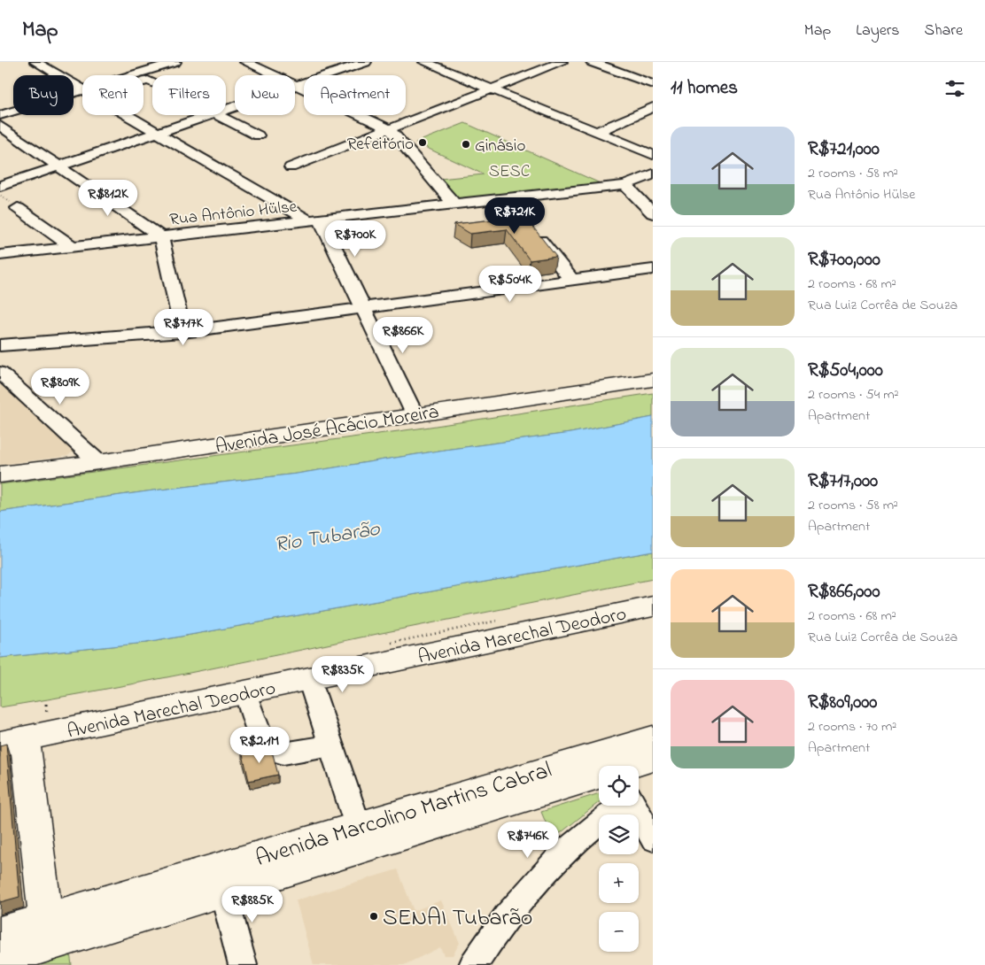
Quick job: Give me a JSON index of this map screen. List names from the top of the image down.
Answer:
{
  "streets": {
    "main road": ["Avenida José Acácio Moreira", "Avenida Marechal Deodoro", "Avenida Marcolino Martins Cabral"],
    "street": ["Rua Antônio Hülse"]
  },
  "water": ["Rio Tubarão"],
  "parks": ["SESC"],
  "places": ["Refeitório", "Ginásio", "SENAI Tubarão"],
  "page": {
    "header": "Map",
    "nav": ["Map", "Layers", "Share"],
    "heading": "11 homes",
    "chip": [
      "Buy",
      "Rent",
      "Filters",
      "New",
      "Apartment"
    ],
    "list": [
      {
        "name": "R$721,000",
        "note": "2 rooms · 58 m² · Rua Antônio Hülse"
      },
      {
        "name": "R$700,000",
        "note": "2 rooms · 68 m² · Rua Luiz Corrêa de Souza"
      },
      {
        "name": "R$504,000",
        "note": "2 rooms · 54 m² · Apartment"
      },
      {
        "name": "R$717,000",
        "note": "2 rooms · 58 m² · Apartment"
      },
      {
        "name": "R$866,000",
        "note": "2 rooms · 68 m² · Rua Luiz Corrêa de Souza"
      },
      {
        "name": "R$809,000",
        "note": "2 rooms · 70 m² · Apartment"
      }
    ],
    "price": [
      "R$812K",
      "R$721K",
      "R$700K",
      "R$504K",
      "R$717K",
      "R$866K",
      "R$809K",
      "R$835K",
      "R$2.1M",
      "R$746K",
      "R$885K"
    ],
    "map_buttons": ["+", "−"]
  }
}
